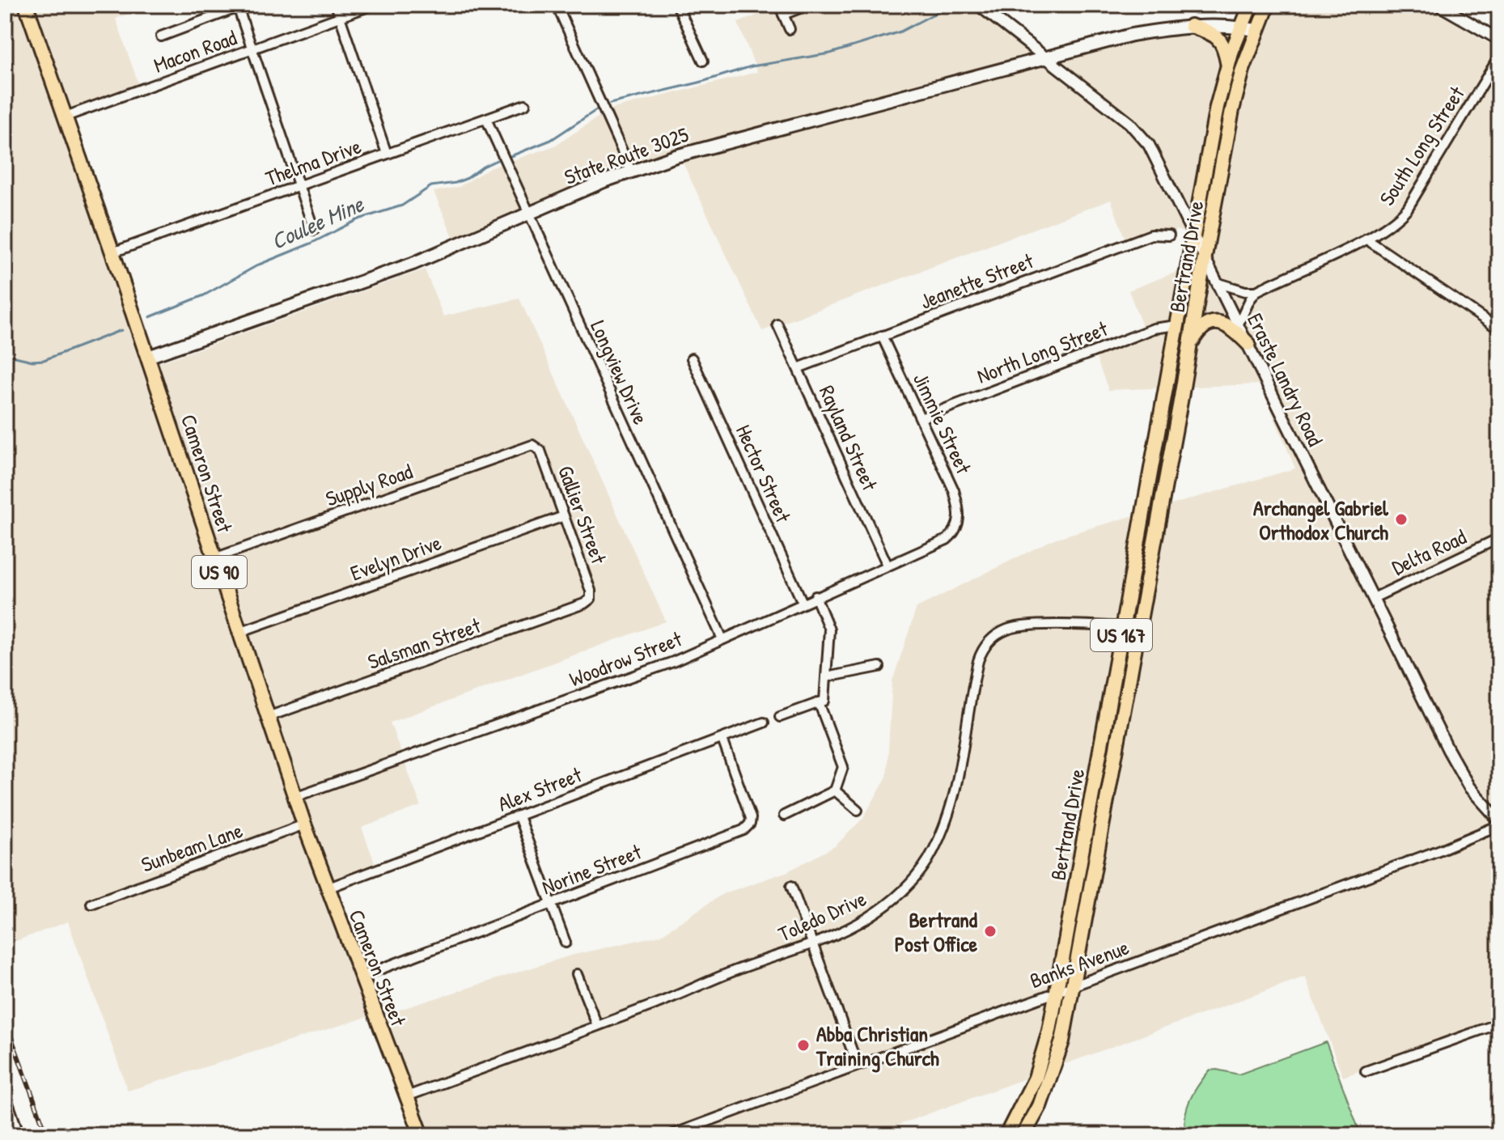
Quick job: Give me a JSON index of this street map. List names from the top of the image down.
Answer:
{
  "streets": {
    "main road": [
      "State Route 3025",
      "Bertrand Drive",
      "Cameron Street",
      "US 90",
      "US 167"
    ],
    "street": [
      "Macon Road",
      "South Long Street",
      "Thelma Drive",
      "Jeanette Street",
      "North Long Street",
      "Longview Drive",
      "Eraste Landry Road",
      "Jimmie Street",
      "Rayland Street",
      "Hector Street",
      "Supply Road",
      "Gallier Street",
      "Delta Road",
      "Evelyn Drive",
      "Salsman Street",
      "Woodrow Street",
      "Alex Street",
      "Sunbeam Lane",
      "Norine Street",
      "Toledo Drive",
      "Banks Avenue"
    ]
  },
  "crossings": [
    ["Macon Road", "Cameron Street"],
    ["State Route 3025", "Bertrand Drive"],
    ["State Route 3025", "Longview Drive"],
    ["State Route 3025", "Eraste Landry Road"],
    ["State Route 3025", "Cameron Street"],
    ["Thelma Drive", "Longview Drive"],
    ["Thelma Drive", "Cameron Street"],
    ["Bertrand Drive", "North Long Street"],
    ["Bertrand Drive", "Eraste Landry Road"],
    ["Bertrand Drive", "Toledo Drive"],
    ["Bertrand Drive", "Banks Avenue"],
    ["Jeanette Street", "Jimmie Street"],
    ["Jeanette Street", "Rayland Street"],
    ["North Long Street", "Jimmie Street"],
    ["Longview Drive", "Woodrow Street"],
    ["Eraste Landry Road", "Delta Road"],
    ["Jimmie Street", "Woodrow Street"],
    ["Rayland Street", "Woodrow Street"],
    ["Cameron Street", "Supply Road"],
    ["Cameron Street", "Evelyn Drive"],
    ["Cameron Street", "Salsman Street"],
    ["Cameron Street", "Woodrow Street"],
    ["Cameron Street", "Alex Street"],
    ["Cameron Street", "Sunbeam Lane"],
    ["Cameron Street", "Norine Street"],
    ["Cameron Street", "Toledo Drive"],
    ["Hector Street", "Woodrow Street"],
    ["Supply Road", "Gallier Street"],
    ["Gallier Street", "Evelyn Drive"],
    ["Gallier Street", "Salsman Street"],
    ["Alex Street", "Norine Street"]
  ],
  "water": ["Coulee Mine"],
  "places": ["Archangel Gabriel Orthodox Church", "Bertrand Post Office", "Abba Christian Training Church"]
}
